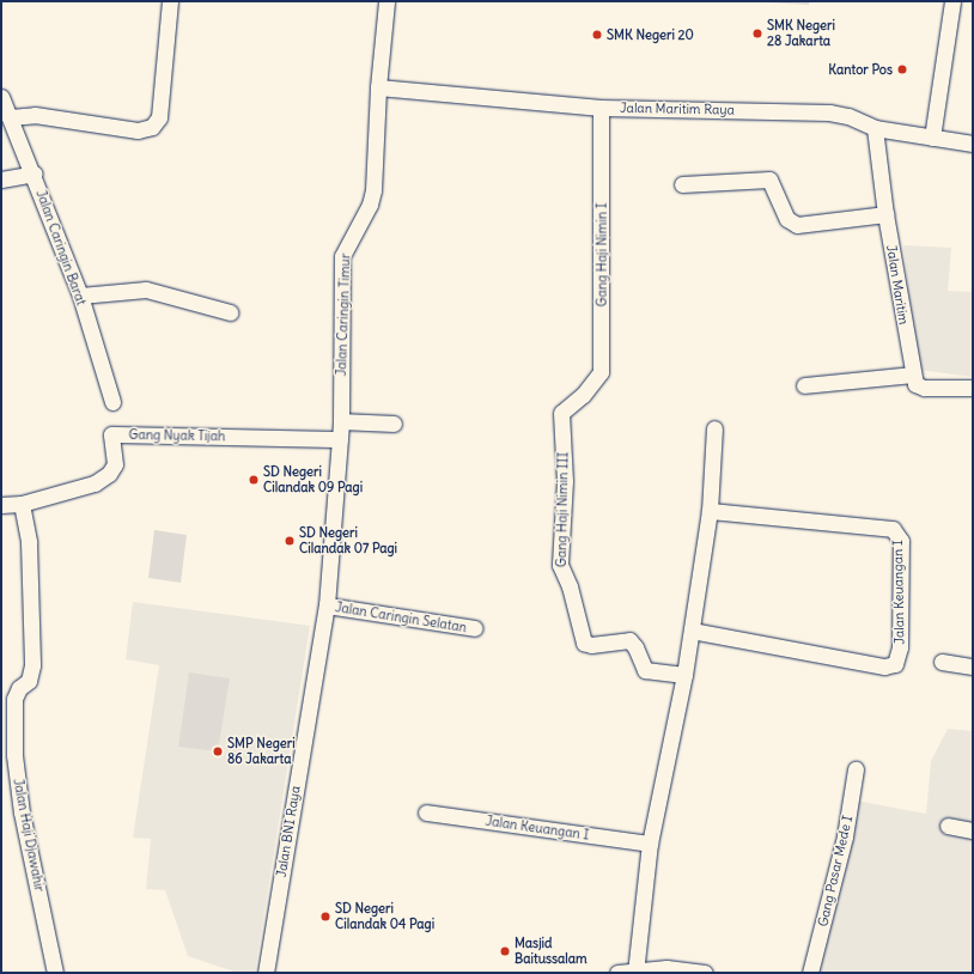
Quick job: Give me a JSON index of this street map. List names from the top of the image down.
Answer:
{
  "streets": {
    "street": [
      "Jalan Maritim Raya",
      "Jalan Caringin Barat",
      "Gang Haji Nimin I",
      "Jalan Maritim",
      "Jalan Caringin Timur",
      "Gang Nyak Tijah",
      "Gang Haji Nimin III",
      "Jalan Keuangan I",
      "Jalan Caringin Selatan",
      "Jalan BNI Raya",
      "Jalan Haji Djawahir",
      "Gang Pasar Mede I"
    ]
  },
  "crossings": [
    ["Jalan Maritim Raya", "Gang Haji Nimin I"],
    ["Jalan Maritim Raya", "Jalan Maritim"],
    ["Jalan Maritim Raya", "Jalan Caringin Timur"],
    ["Gang Haji Nimin I", "Gang Haji Nimin III"],
    ["Jalan Caringin Timur", "Gang Nyak Tijah"],
    ["Jalan Caringin Timur", "Jalan Caringin Selatan"],
    ["Jalan Caringin Timur", "Jalan BNI Raya"],
    ["Gang Nyak Tijah", "Jalan Haji Djawahir"],
    ["Jalan Caringin Selatan", "Jalan BNI Raya"]
  ],
  "places": [
    "SMK Negeri 28 Jakarta",
    "SMK Negeri 20",
    "Kantor Pos",
    "SD Negeri Cilandak 09 Pagi",
    "SD Negeri Cilandak 07 Pagi",
    "SMP Negeri 86 Jakarta",
    "SD Negeri Cilandak 04 Pagi",
    "Masjid Baitussalam"
  ]
}
